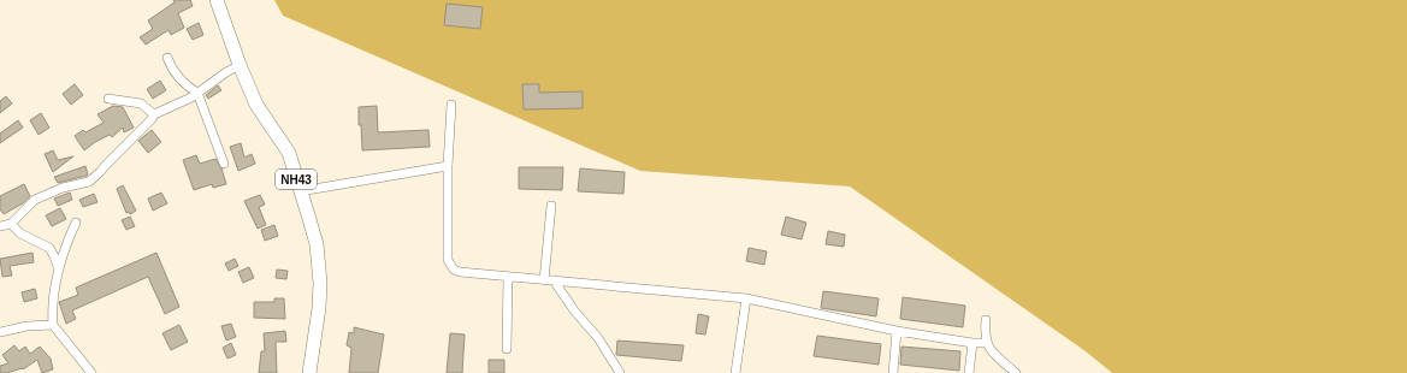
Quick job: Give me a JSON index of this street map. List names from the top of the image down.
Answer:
{
  "streets": {
    "highway": ["NH43"]
  }
}
